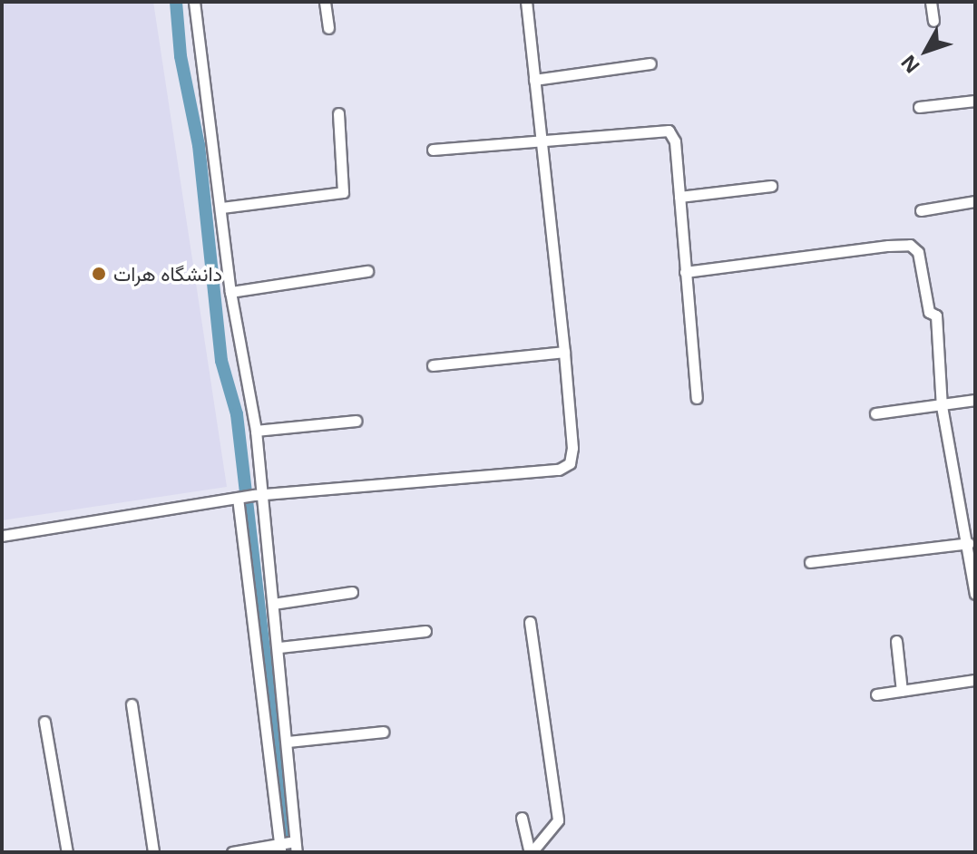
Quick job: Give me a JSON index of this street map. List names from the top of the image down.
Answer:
{
  "places": ["دانشگاه هرات"],
  "north": "bottom left"
}
